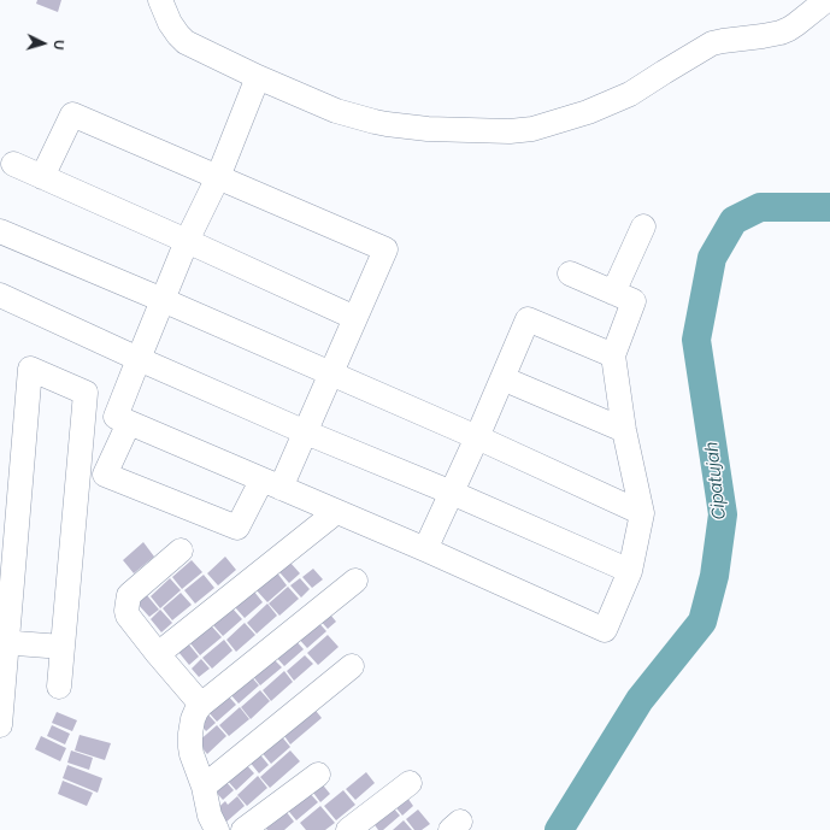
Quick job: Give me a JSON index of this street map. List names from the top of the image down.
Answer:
{
  "water": ["Cipatujah"],
  "north": "right"
}
